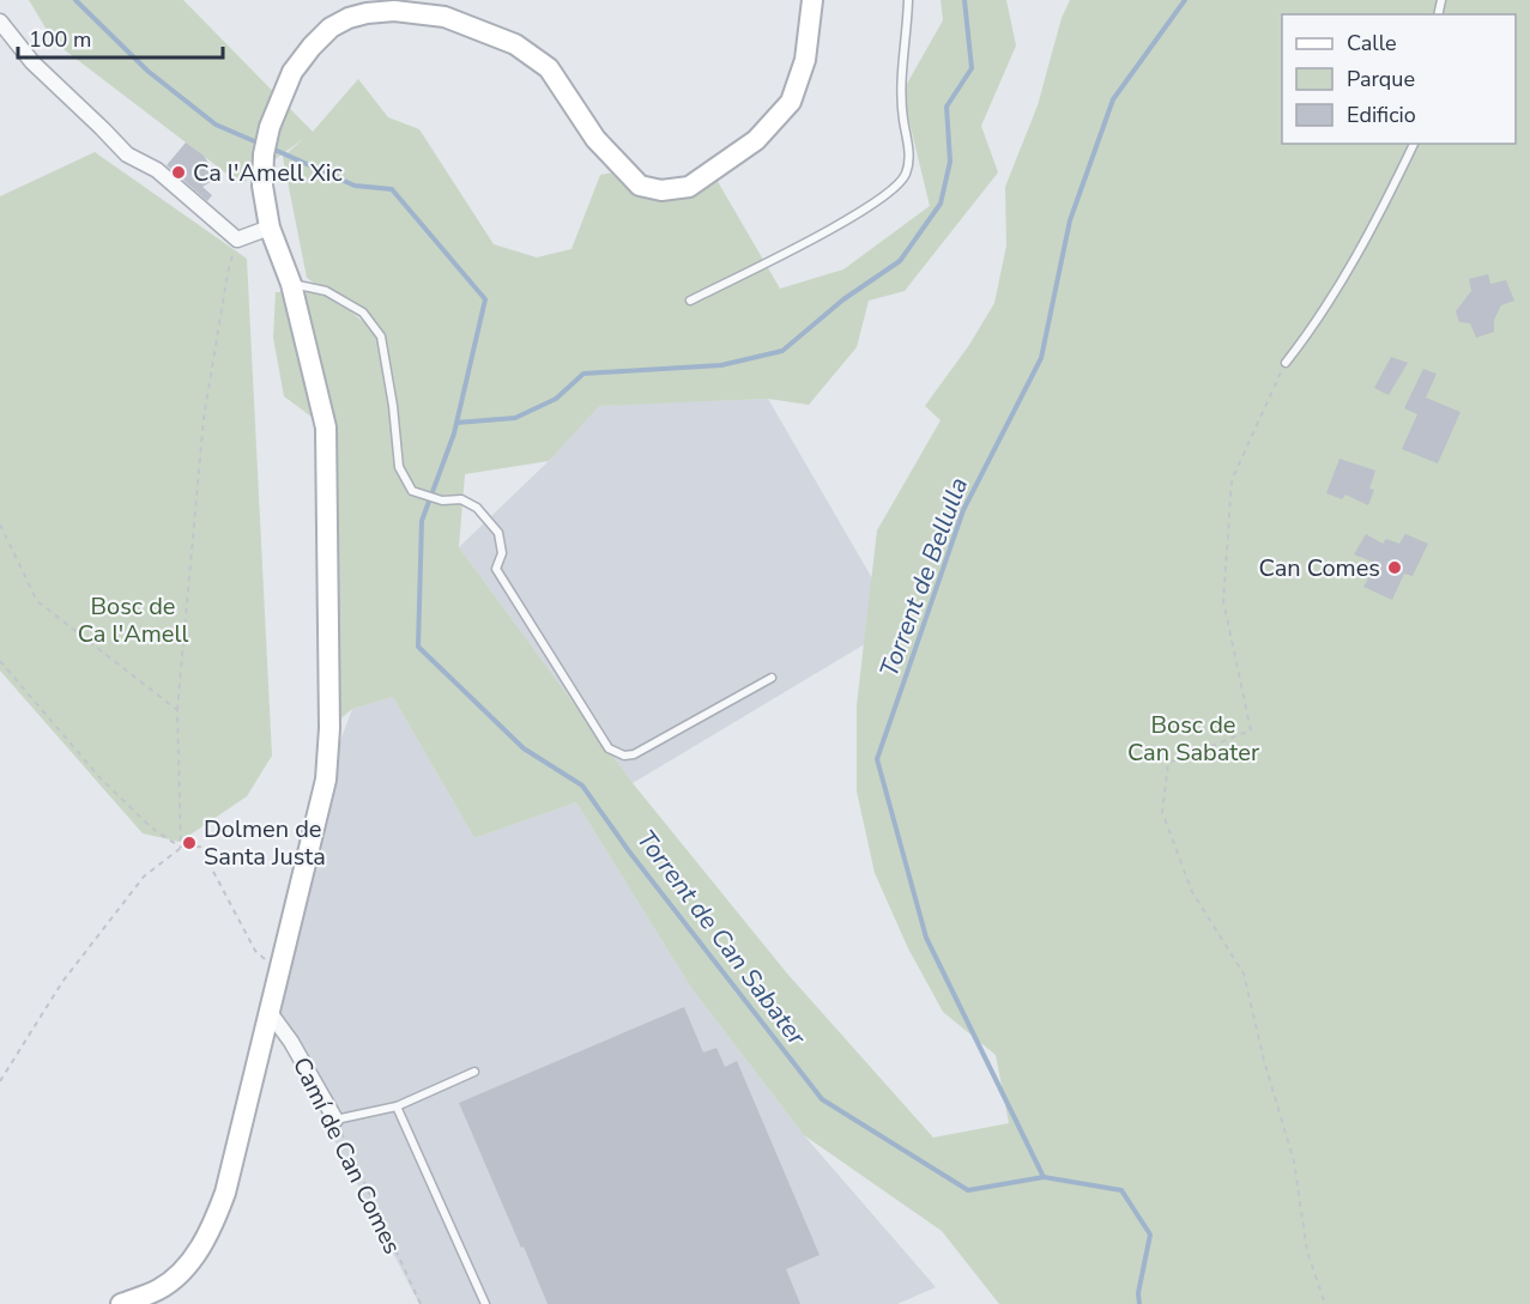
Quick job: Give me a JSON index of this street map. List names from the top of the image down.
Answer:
{
  "streets": {
    "street": ["Camí de Can Comes"]
  },
  "water": ["Torrent de Bellulla", "Torrent de Can Sabater"],
  "parks": ["Bosc de Ca l'Amell", "Bosc de Can Sabater"],
  "places": ["Ca l'Amell Xic", "Can Comes", "Dolmen de Santa Justa"],
  "legend": ["Calle", "Parque", "Edificio"],
  "scale_bar": "100 m"
}
